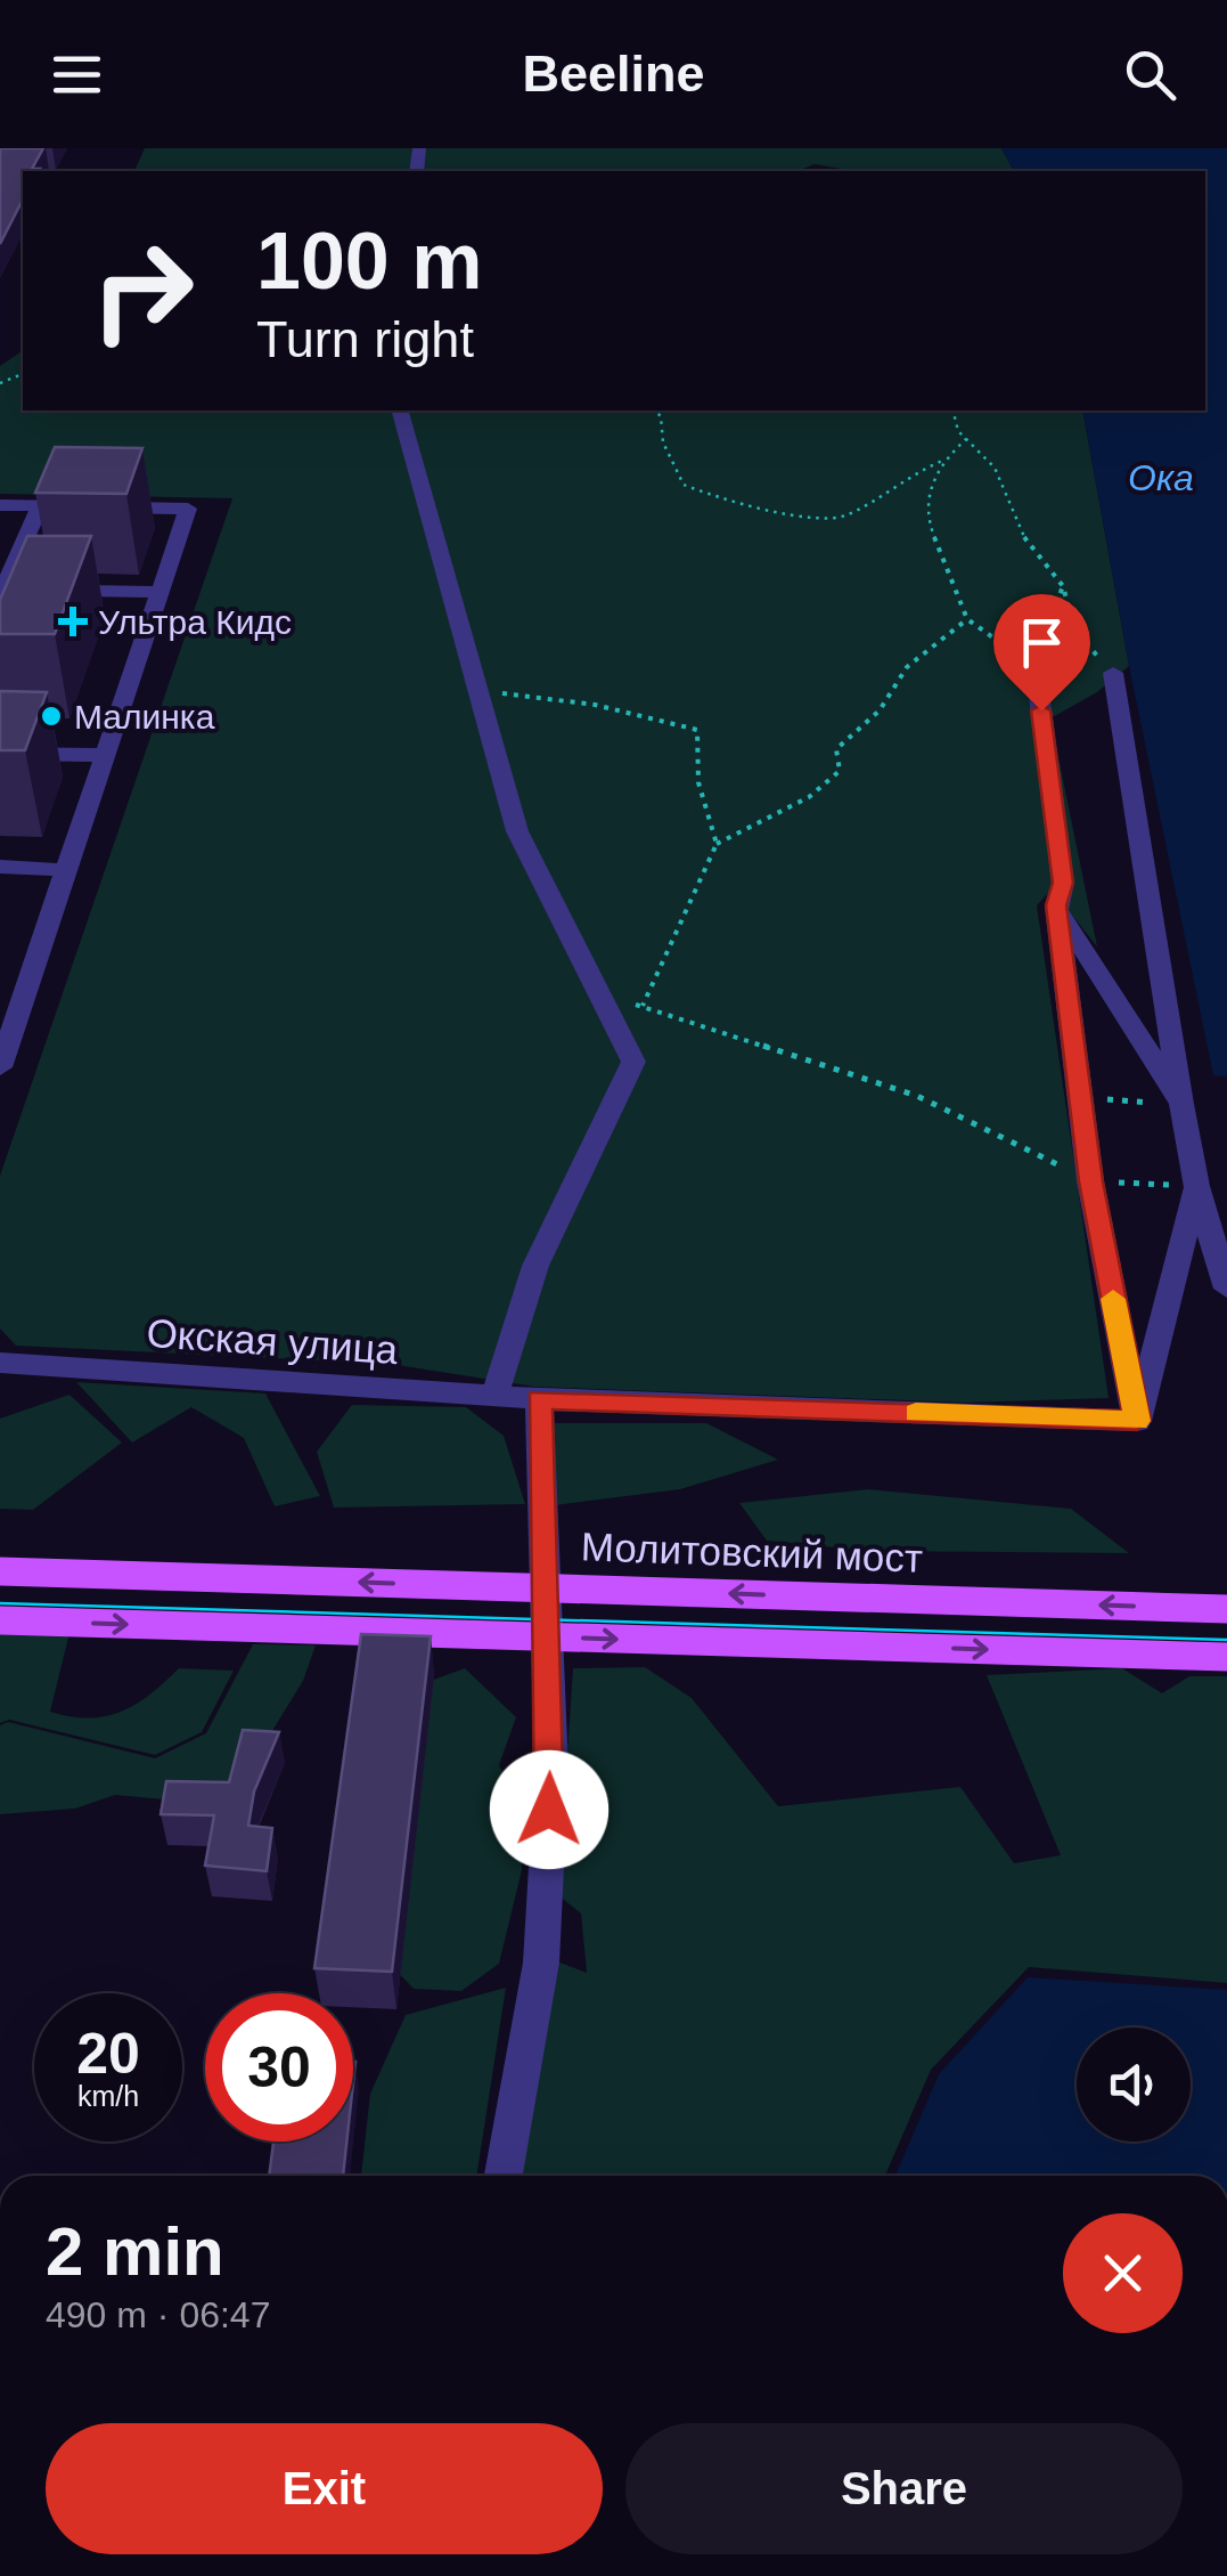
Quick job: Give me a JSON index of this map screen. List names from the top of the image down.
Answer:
{
  "streets": {
    "main road": ["Молитовский мост"],
    "street": ["Окская улица"]
  },
  "water": ["Ока"],
  "places": {
    "health": ["Ультра Кидс"],
    "other": ["Малинка"]
  },
  "page": {
    "header": "Beeline",
    "turn": ["100 m", "Turn right"],
    "speed": "20 km/h",
    "limit": "30",
    "heading": ["2 min", "490 m · 06:47"],
    "buttons": ["Exit", "Share"]
  }
}
